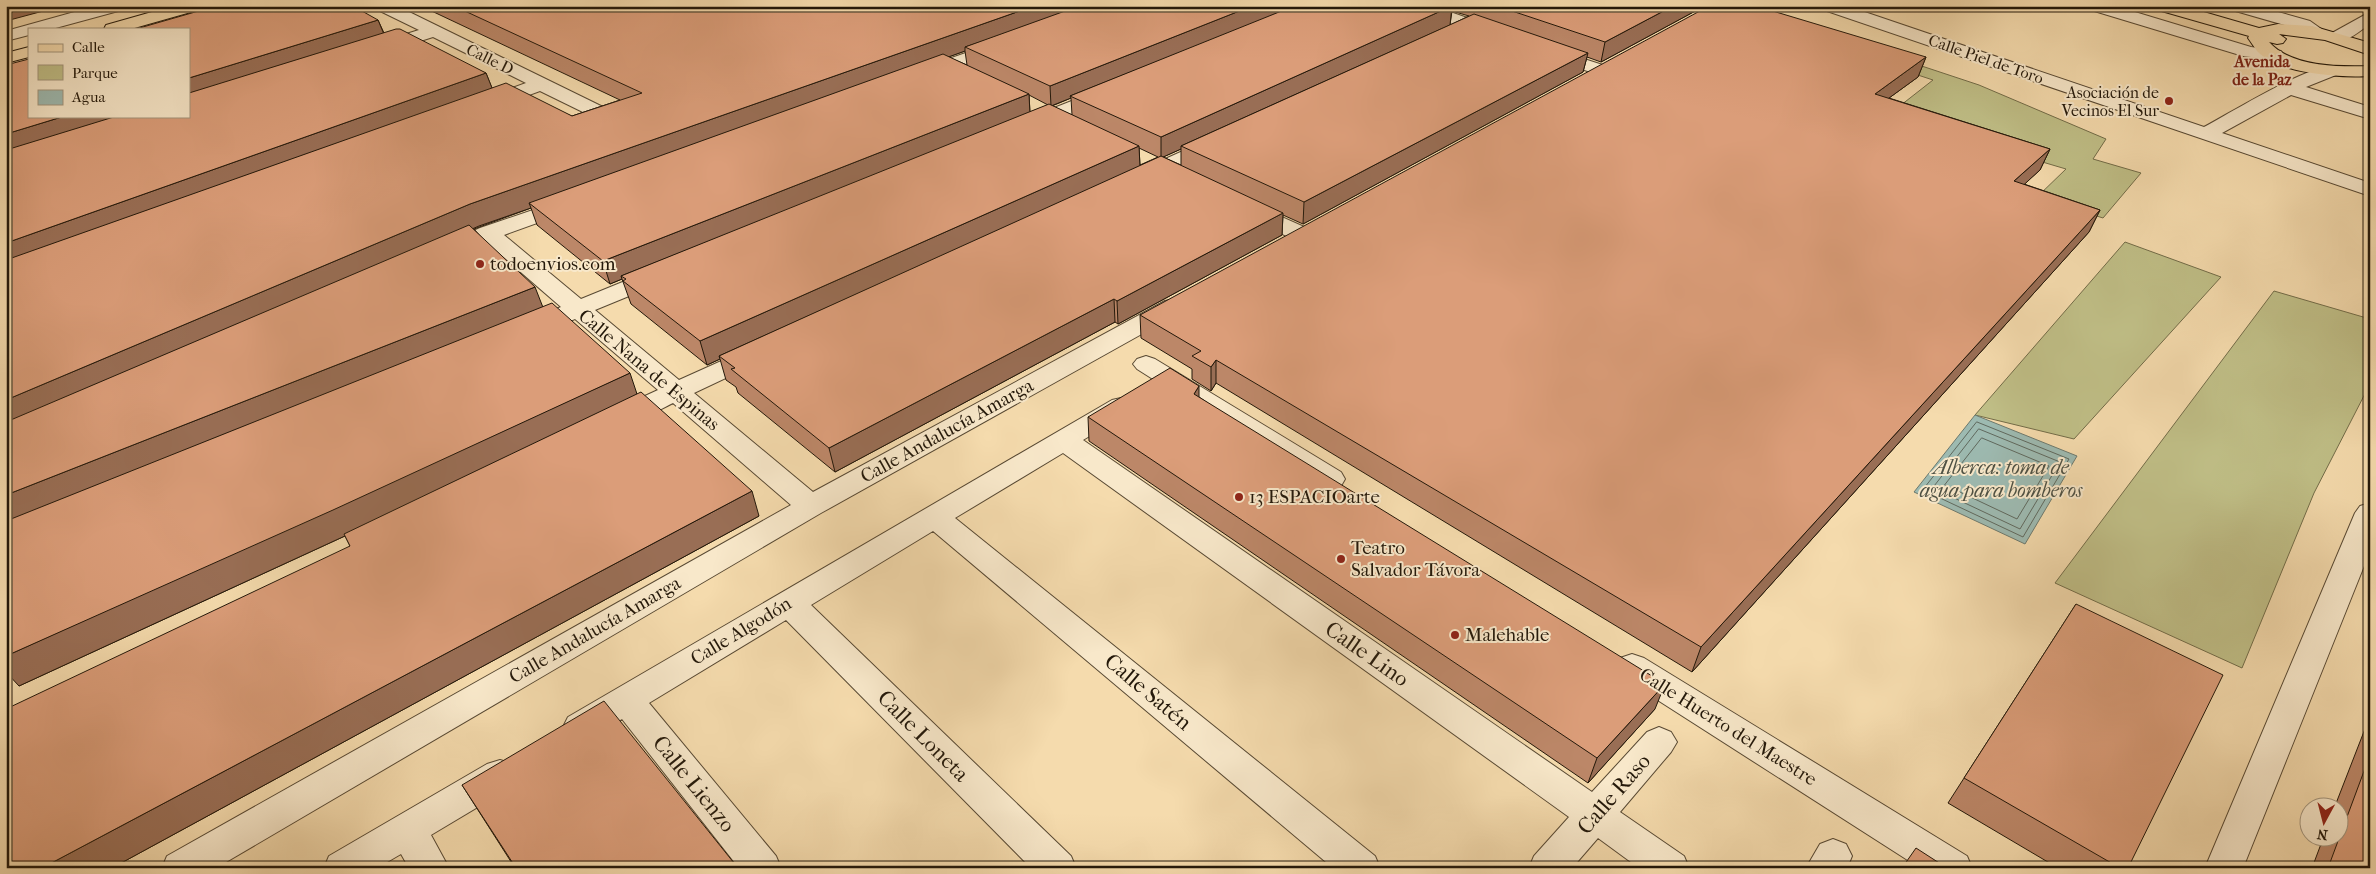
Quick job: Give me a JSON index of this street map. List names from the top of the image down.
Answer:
{
  "streets": {
    "street": [
      "Calle D",
      "Calle Piel de Toro",
      "Calle Nana de Espinas",
      "Calle Andalucía Amarga",
      "Calle Algodón",
      "Calle Lino",
      "Calle Satén",
      "Calle Huerto del Maestre",
      "Calle Loneta",
      "Calle Lienzo",
      "Calle Raso"
    ]
  },
  "crossings": [
    ["Calle Nana de Espinas", "Calle Andalucía Amarga"],
    ["Calle Algodón", "Calle Lino"],
    ["Calle Algodón", "Calle Satén"],
    ["Calle Algodón", "Calle Loneta"],
    ["Calle Algodón", "Calle Lienzo"],
    ["Calle Lino", "Calle Raso"]
  ],
  "districts": ["Avenida de la Paz"],
  "water": ["Alberca: toma de agua para bomberos"],
  "places": [
    "Asociación de Vecinos El Sur",
    "todoenvios.com",
    "13 ESPACIOarte",
    "Teatro Salvador Távora",
    "Malehable"
  ],
  "legend": ["Calle", "Parque", "Agua"],
  "north": "bottom"
}
